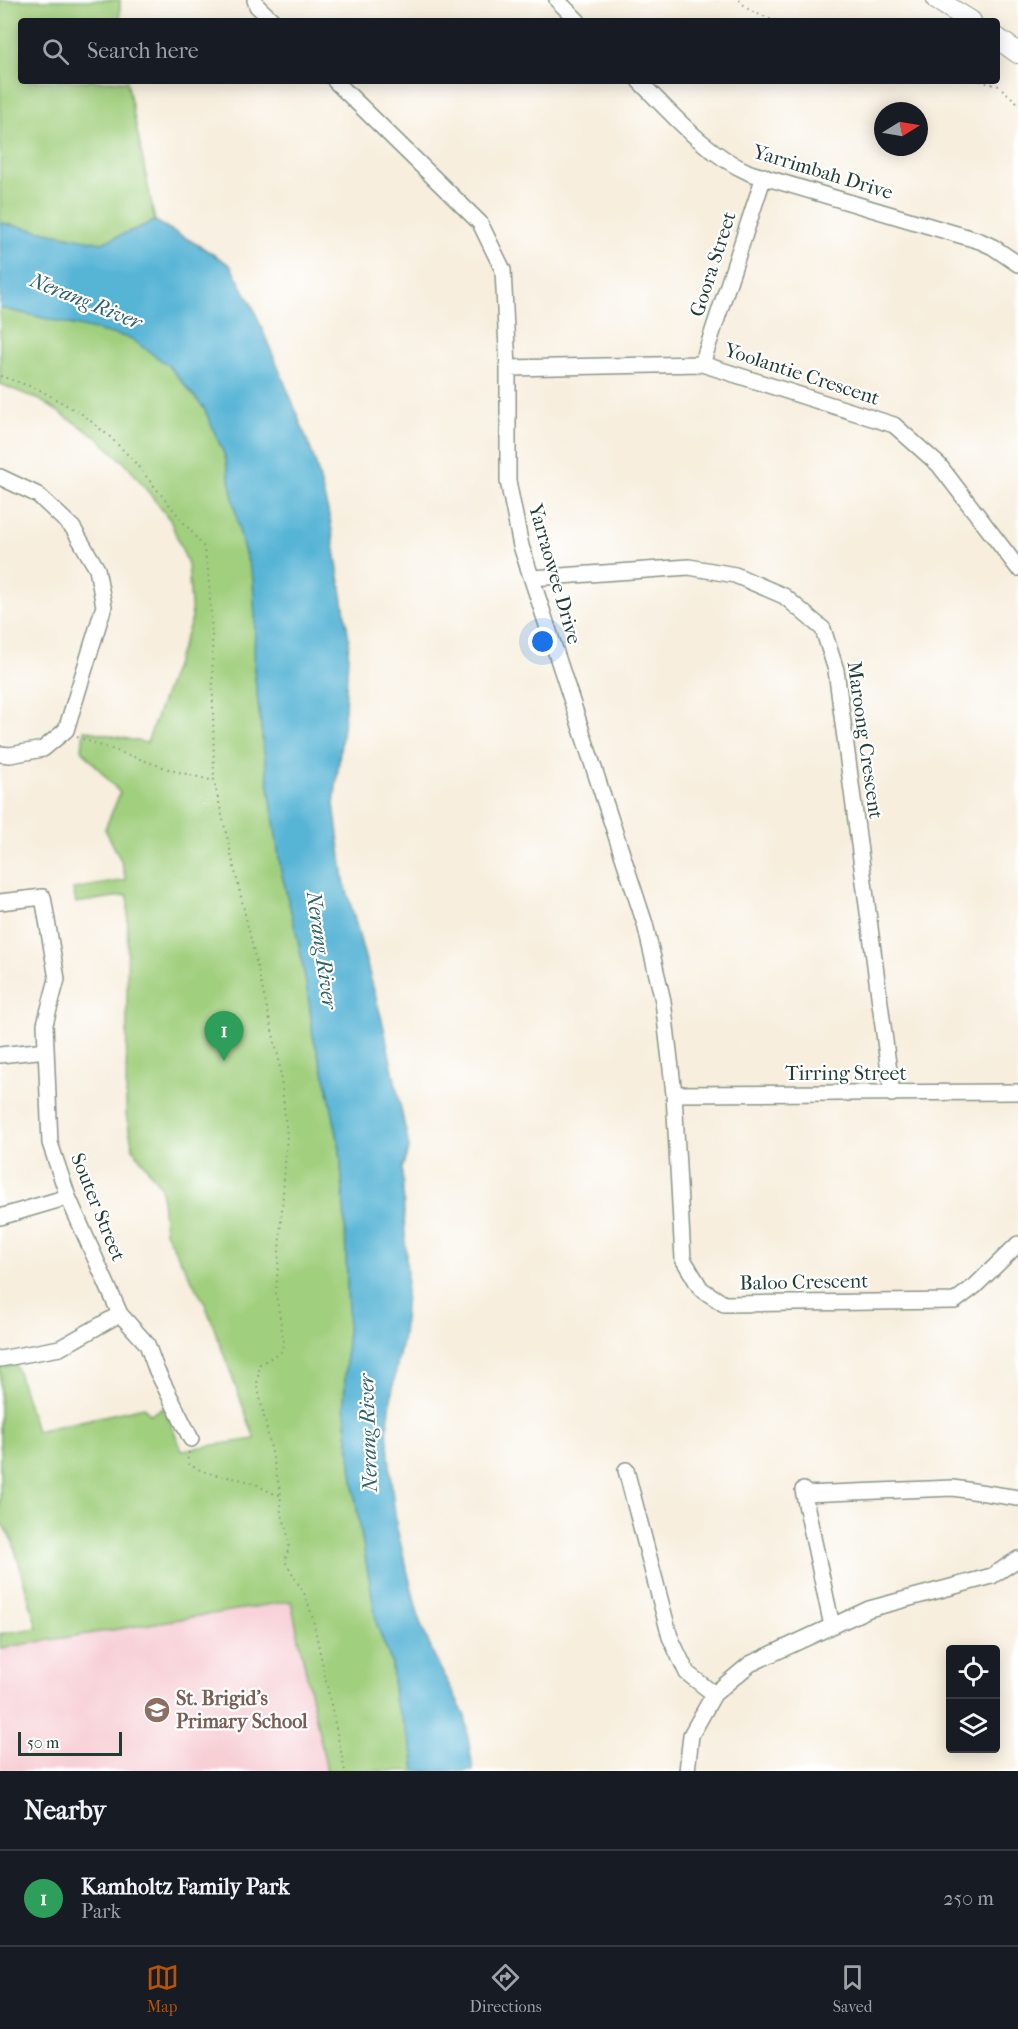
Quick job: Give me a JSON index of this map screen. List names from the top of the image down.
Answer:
{
  "streets": {
    "street": [
      "Yarrimbah Drive",
      "Goora Street",
      "Yoolantie Crescent",
      "Yarraowee Drive",
      "Maroong Crescent",
      "Tirring Street",
      "Souter Street",
      "Baloo Crescent"
    ]
  },
  "crossings": [
    ["Yarrimbah Drive", "Goora Street"],
    ["Goora Street", "Yoolantie Crescent"],
    ["Yoolantie Crescent", "Yarraowee Drive"],
    ["Yarraowee Drive", "Maroong Crescent"],
    ["Yarraowee Drive", "Tirring Street"],
    ["Yarraowee Drive", "Baloo Crescent"],
    ["Maroong Crescent", "Tirring Street"],
    ["Tirring Street", "Baloo Crescent"]
  ],
  "water": ["Nerang River"],
  "places": {
    "school or university": ["St. Brigid's Primary School"]
  },
  "scale_bar": "50 m",
  "north": "right",
  "page": {
    "search": "Search here",
    "pins": "1",
    "scale": "50 m",
    "heading": "Nearby",
    "list": [
      {
        "mark": "1",
        "name": "Kamholtz Family Park",
        "note": "Park",
        "value": "250 m"
      }
    ],
    "nav": ["Map", "Directions", "Saved"]
  }
}
